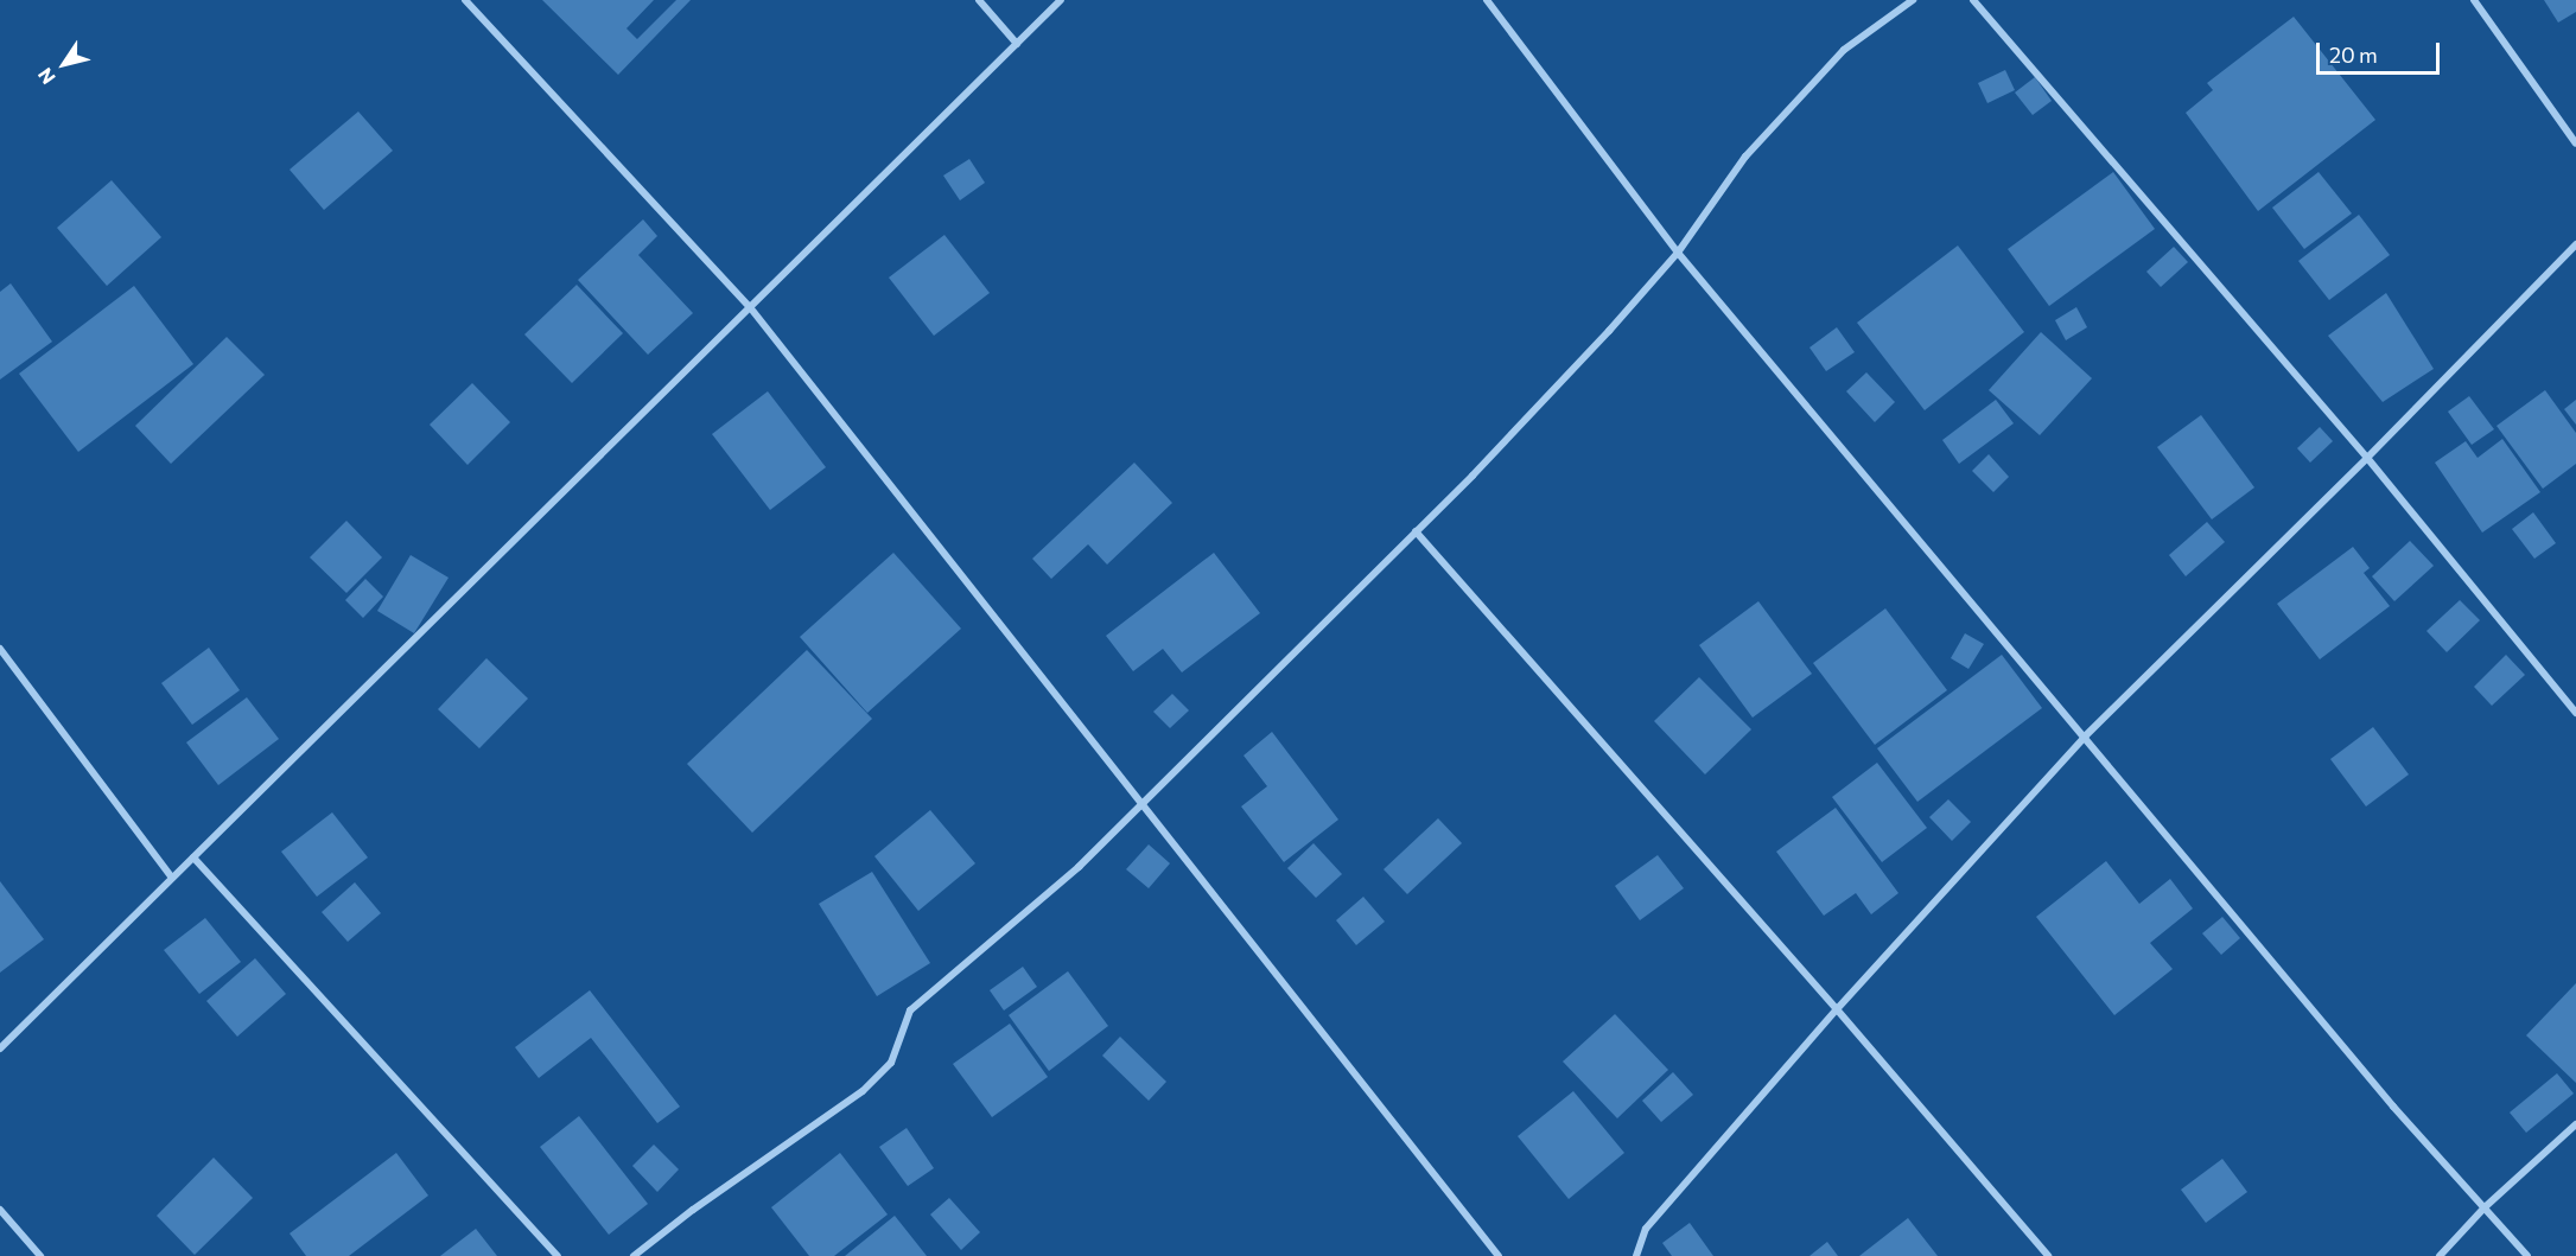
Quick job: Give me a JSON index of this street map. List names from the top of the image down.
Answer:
{
  "scale_bar": "20 m",
  "north": "bottom left"
}
